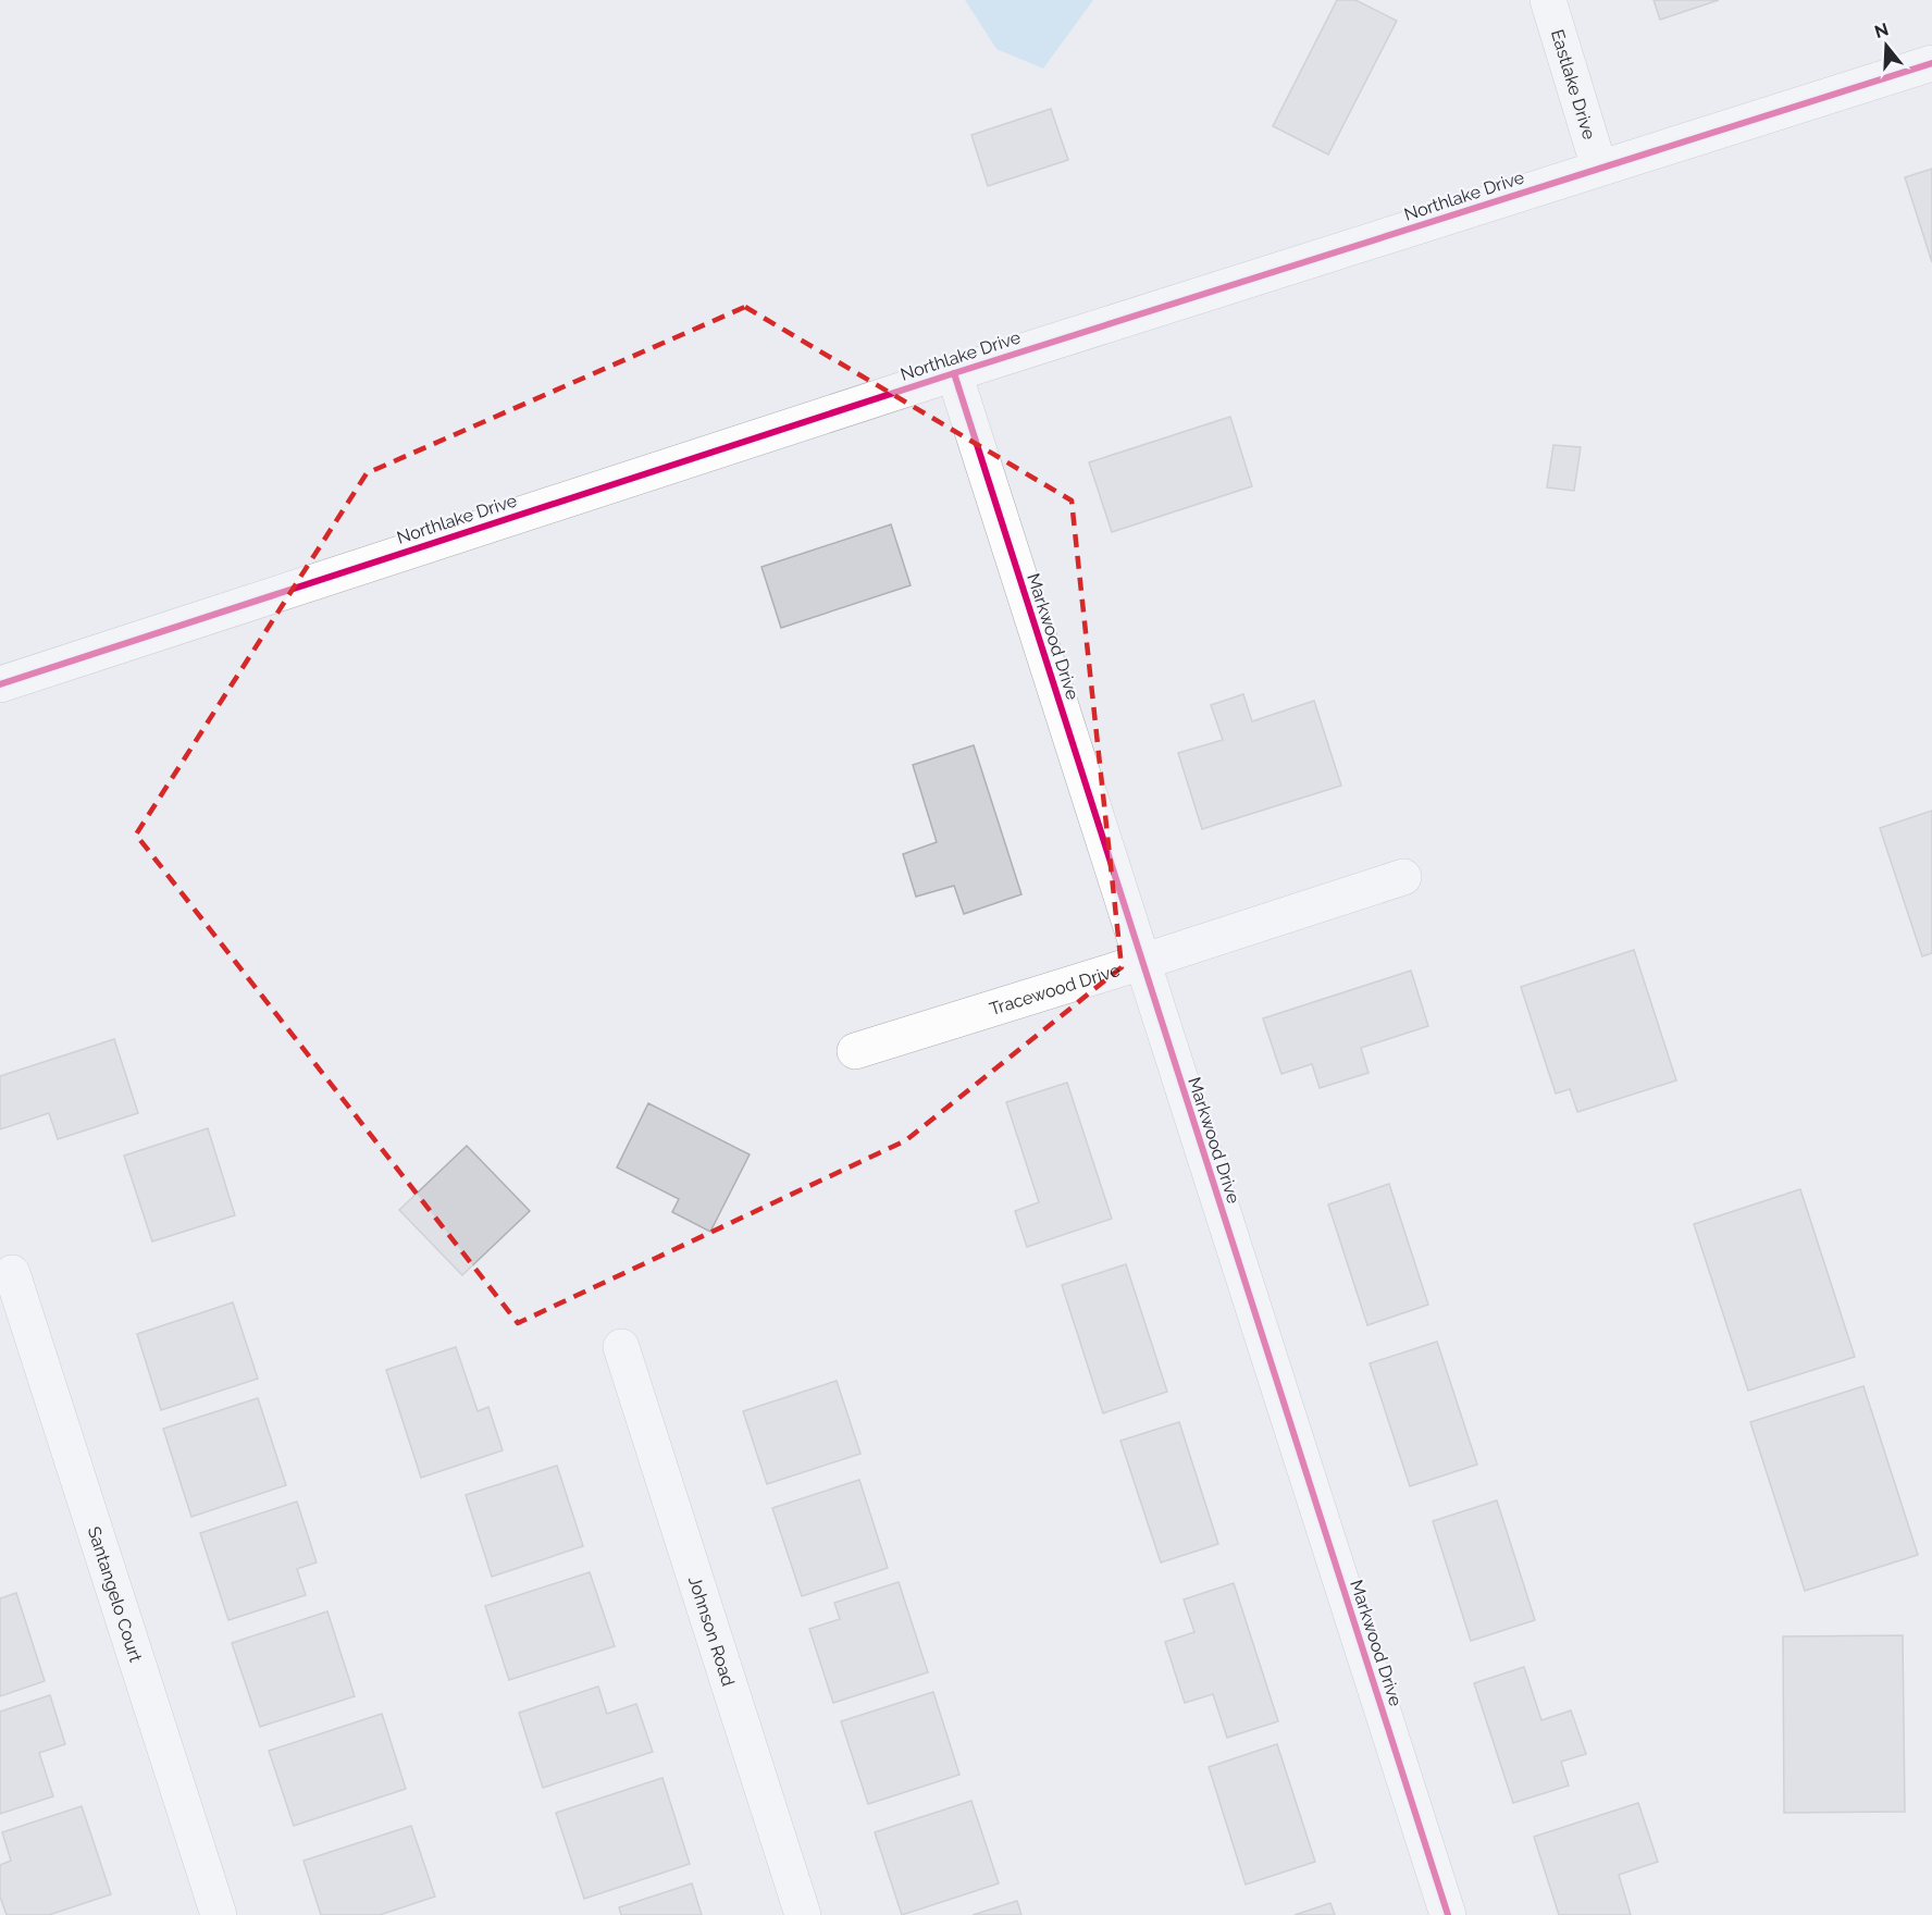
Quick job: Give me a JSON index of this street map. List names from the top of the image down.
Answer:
{
  "streets": {
    "street": [
      "Eastlake Drive",
      "Northlake Drive",
      "Markwood Drive",
      "Tracewood Drive",
      "Santangelo Court",
      "Johnson Road"
    ]
  },
  "crossings": [
    ["Eastlake Drive", "Northlake Drive"],
    ["Northlake Drive", "Markwood Drive"],
    ["Markwood Drive", "Tracewood Drive"]
  ],
  "north": "top"
}
